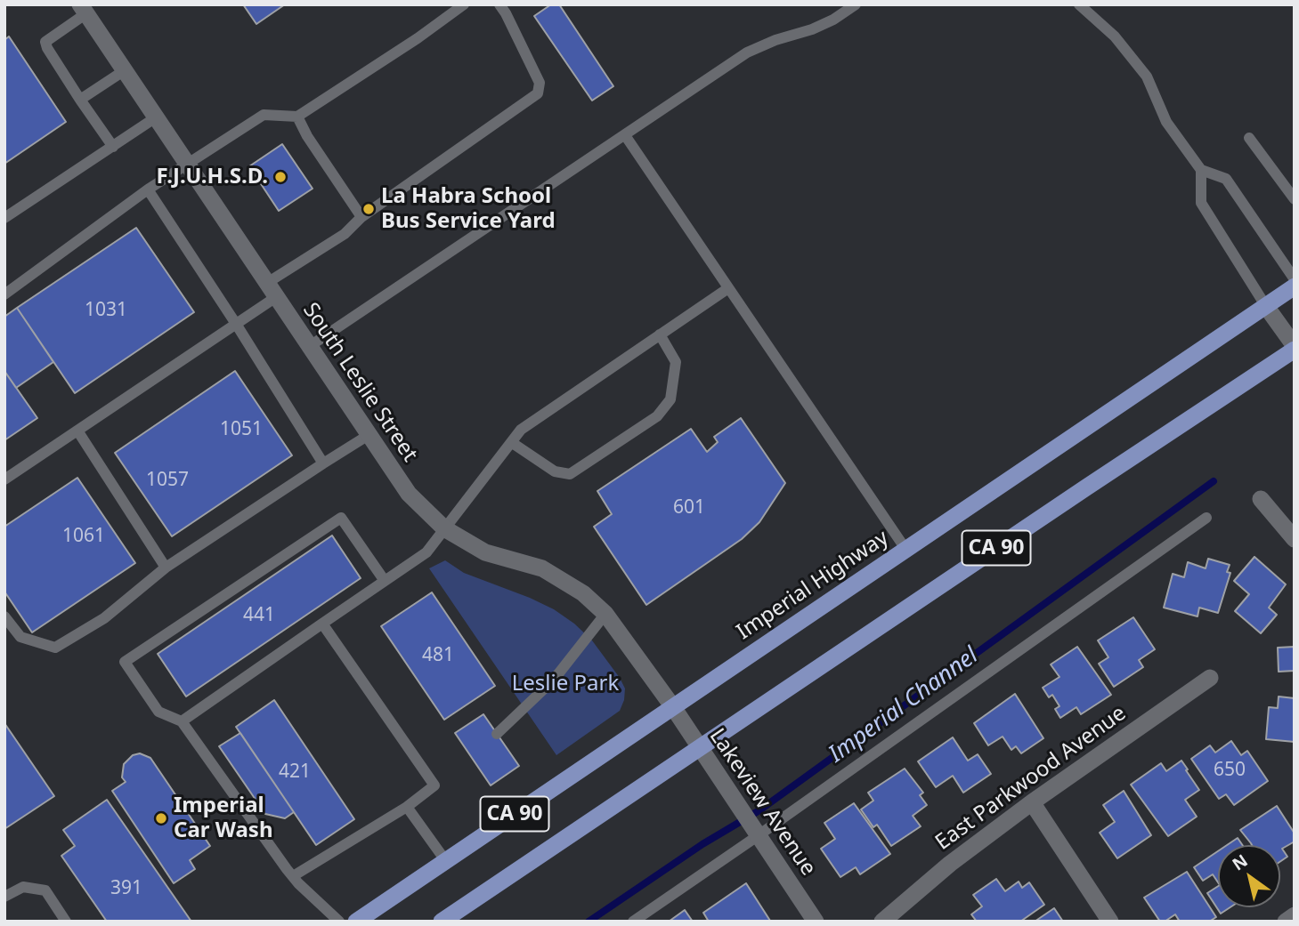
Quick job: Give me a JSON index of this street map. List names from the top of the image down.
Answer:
{
  "streets": {
    "main road": ["CA 90", "Imperial Highway"],
    "street": ["South Leslie Street", "East Parkwood Avenue", "Lakeview Avenue"]
  },
  "crossings": [
    ["South Leslie Street", "Imperial Highway"],
    ["South Leslie Street", "Lakeview Avenue"],
    ["CA 90", "Lakeview Avenue"],
    ["Imperial Highway", "Lakeview Avenue"]
  ],
  "water": ["Imperial Channel"],
  "parks": ["Leslie Park"],
  "places": ["F.J.U.H.S.D.", "La Habra School Bus Service Yard", "Imperial Car Wash"],
  "house_numbers": [
    "1031",
    "1051",
    "1057",
    "601",
    "1061",
    "441",
    "481",
    "650",
    "421",
    "391"
  ],
  "north": "top left"
}
